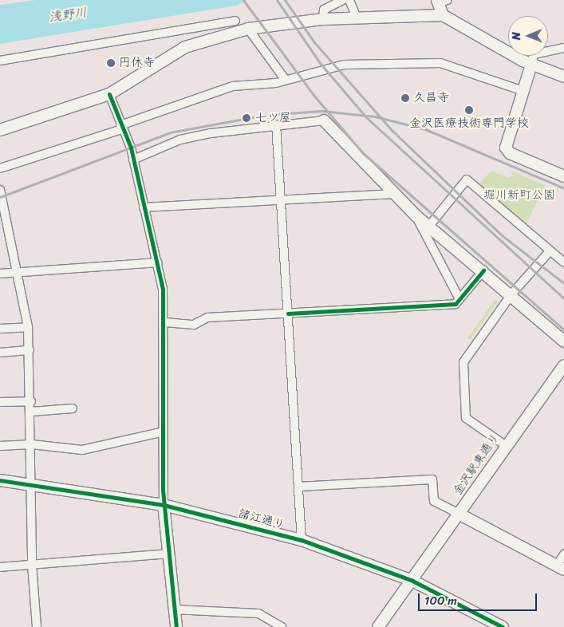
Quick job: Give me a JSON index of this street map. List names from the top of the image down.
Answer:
{
  "streets": {
    "street": ["金沢駅東通り", "諸江通り"]
  },
  "crossings": [
    ["金沢駅東通り", "諸江通り"]
  ],
  "water": ["浅野川"],
  "parks": ["堀川新町公園"],
  "places": [
    "円休寺",
    "久昌寺",
    "金沢医療技術専門学校",
    "七ツ屋"
  ],
  "scale_bar": "100 m",
  "north": "left"
}
